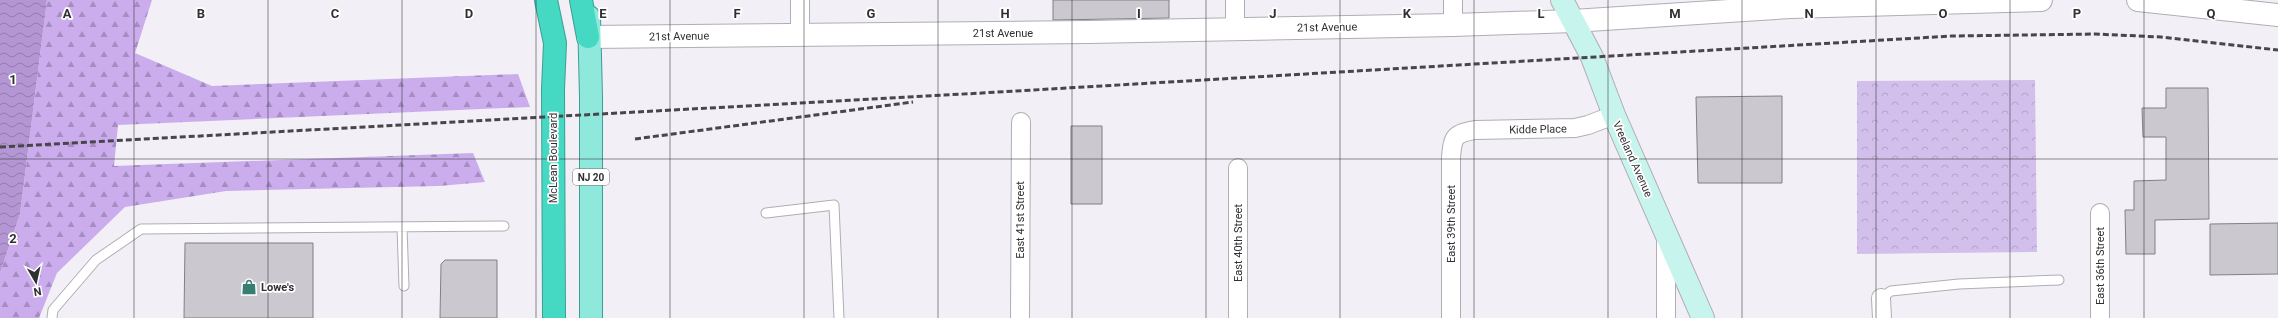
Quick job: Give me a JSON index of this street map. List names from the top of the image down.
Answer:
{
  "streets": {
    "highway": ["McLean Boulevard", "NJ 20"],
    "main road": ["Vreeland Avenue"],
    "street": [
      "21st Avenue",
      "Kidde Place",
      "East 41st Street",
      "East 39th Street",
      "East 40th Street",
      "East 36th Street"
    ]
  },
  "crossings": [
    ["21st Avenue", "Vreeland Avenue"],
    ["21st Avenue", "NJ 20"],
    ["Kidde Place", "Vreeland Avenue"],
    ["Kidde Place", "East 39th Street"]
  ],
  "places": {
    "shop": ["Lowe's"]
  },
  "north": "bottom",
  "grid": {
    "columns": [
      "A",
      "B",
      "C",
      "D",
      "E",
      "F",
      "G",
      "H",
      "I",
      "J",
      "K",
      "L",
      "M",
      "N",
      "O",
      "P",
      "Q"
    ],
    "rows": ["1", "2"]
  }
}
